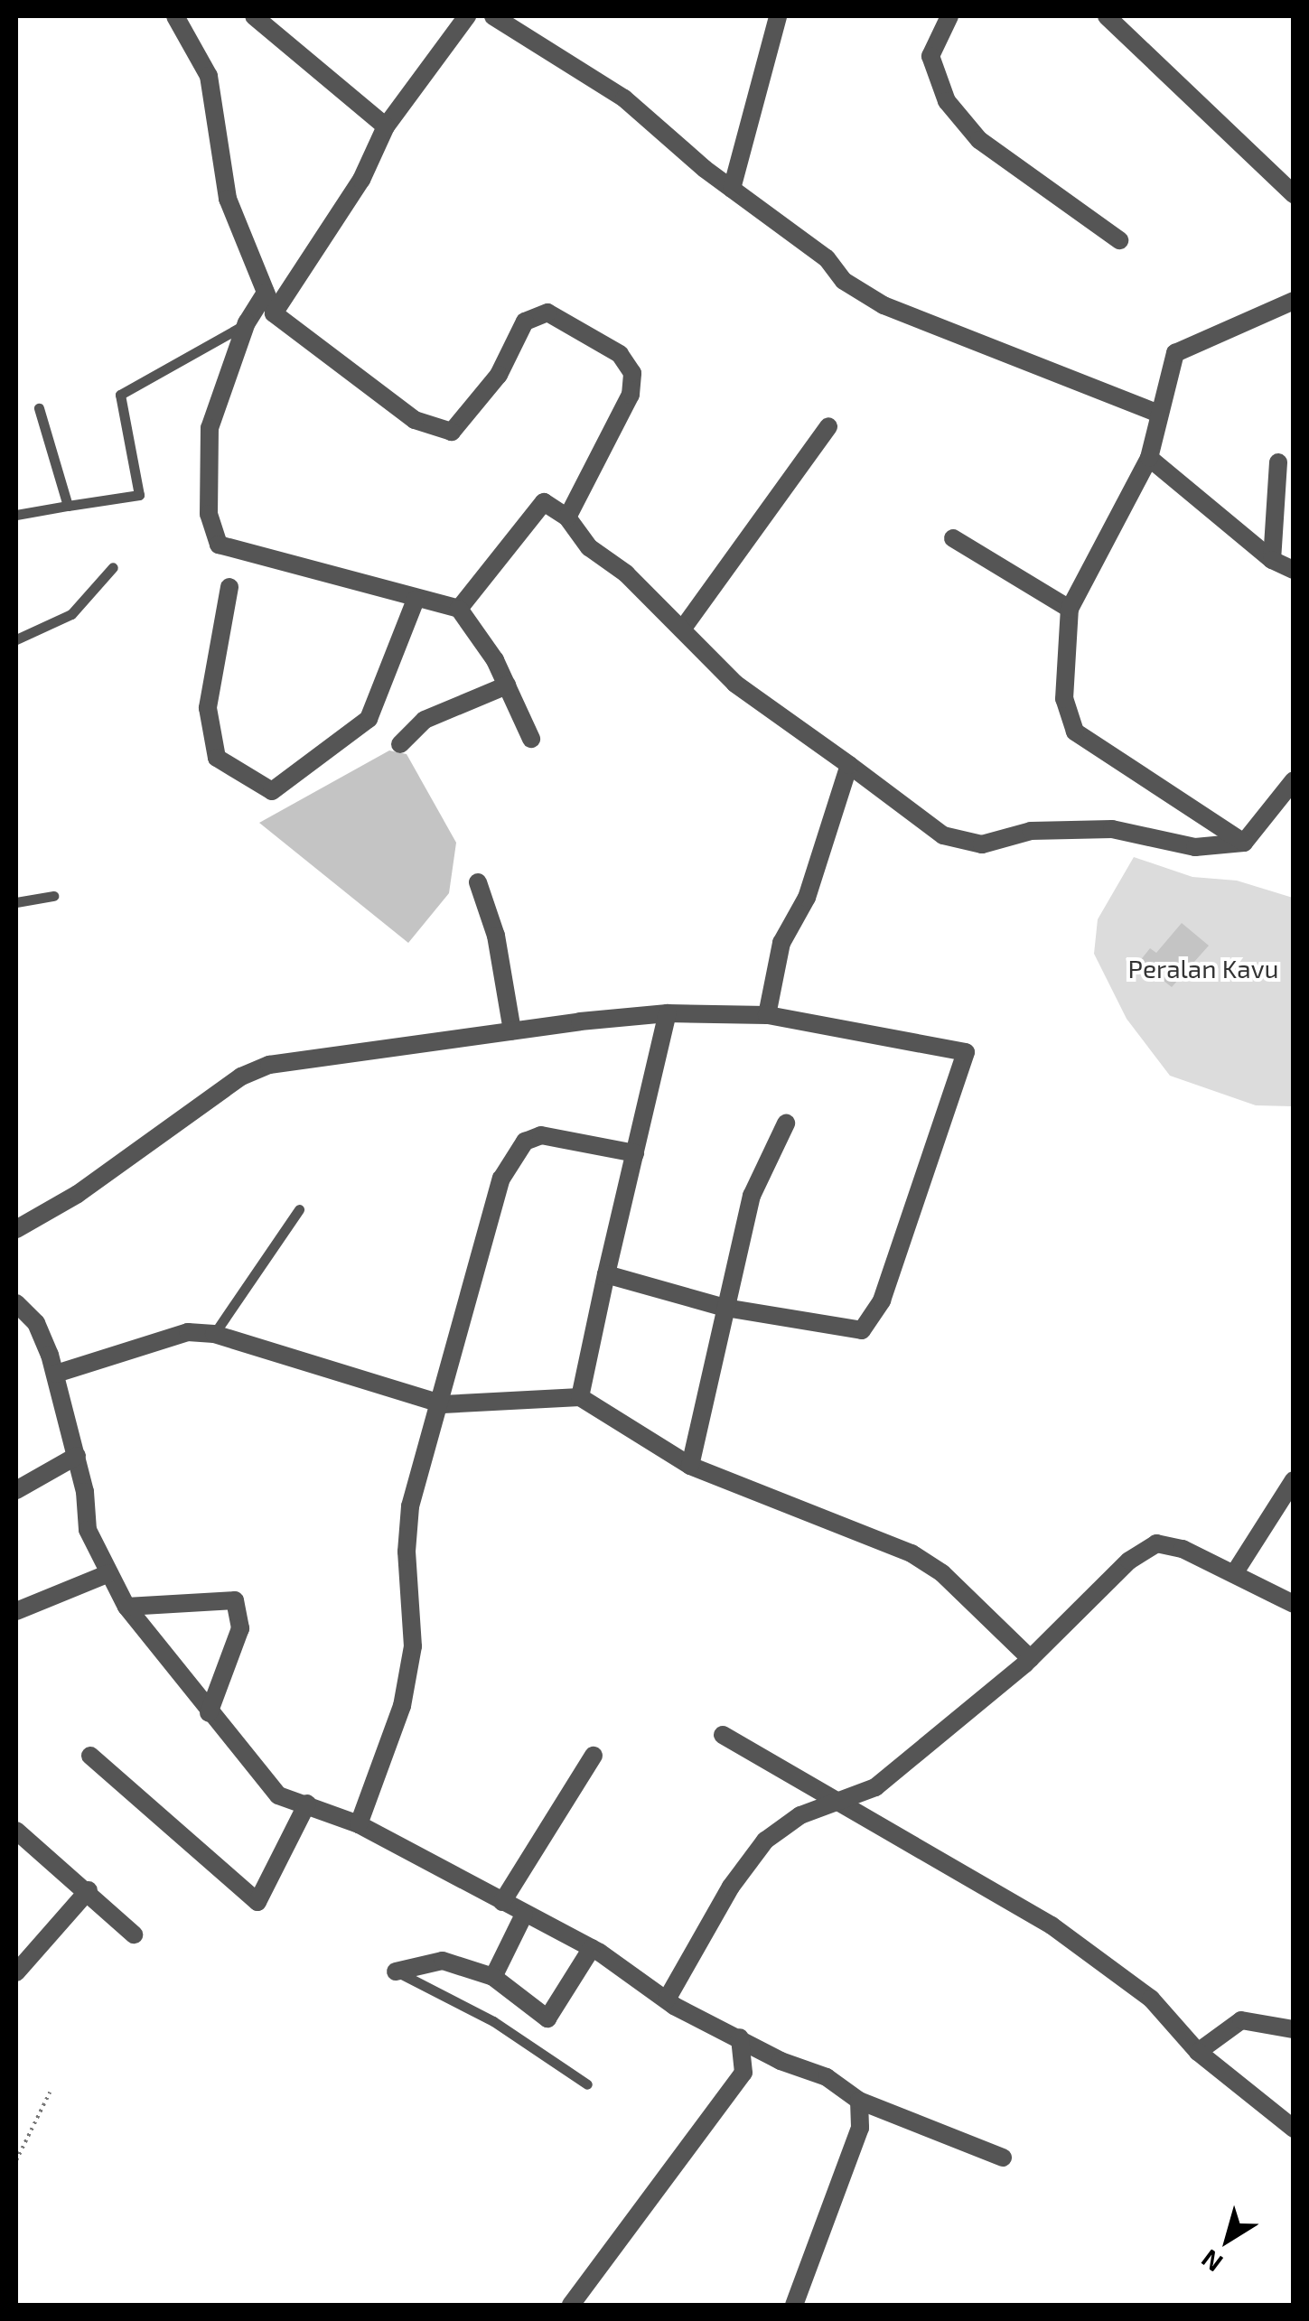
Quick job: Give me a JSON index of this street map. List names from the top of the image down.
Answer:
{
  "parks": ["Peralan Kavu"],
  "north": "bottom left"
}
